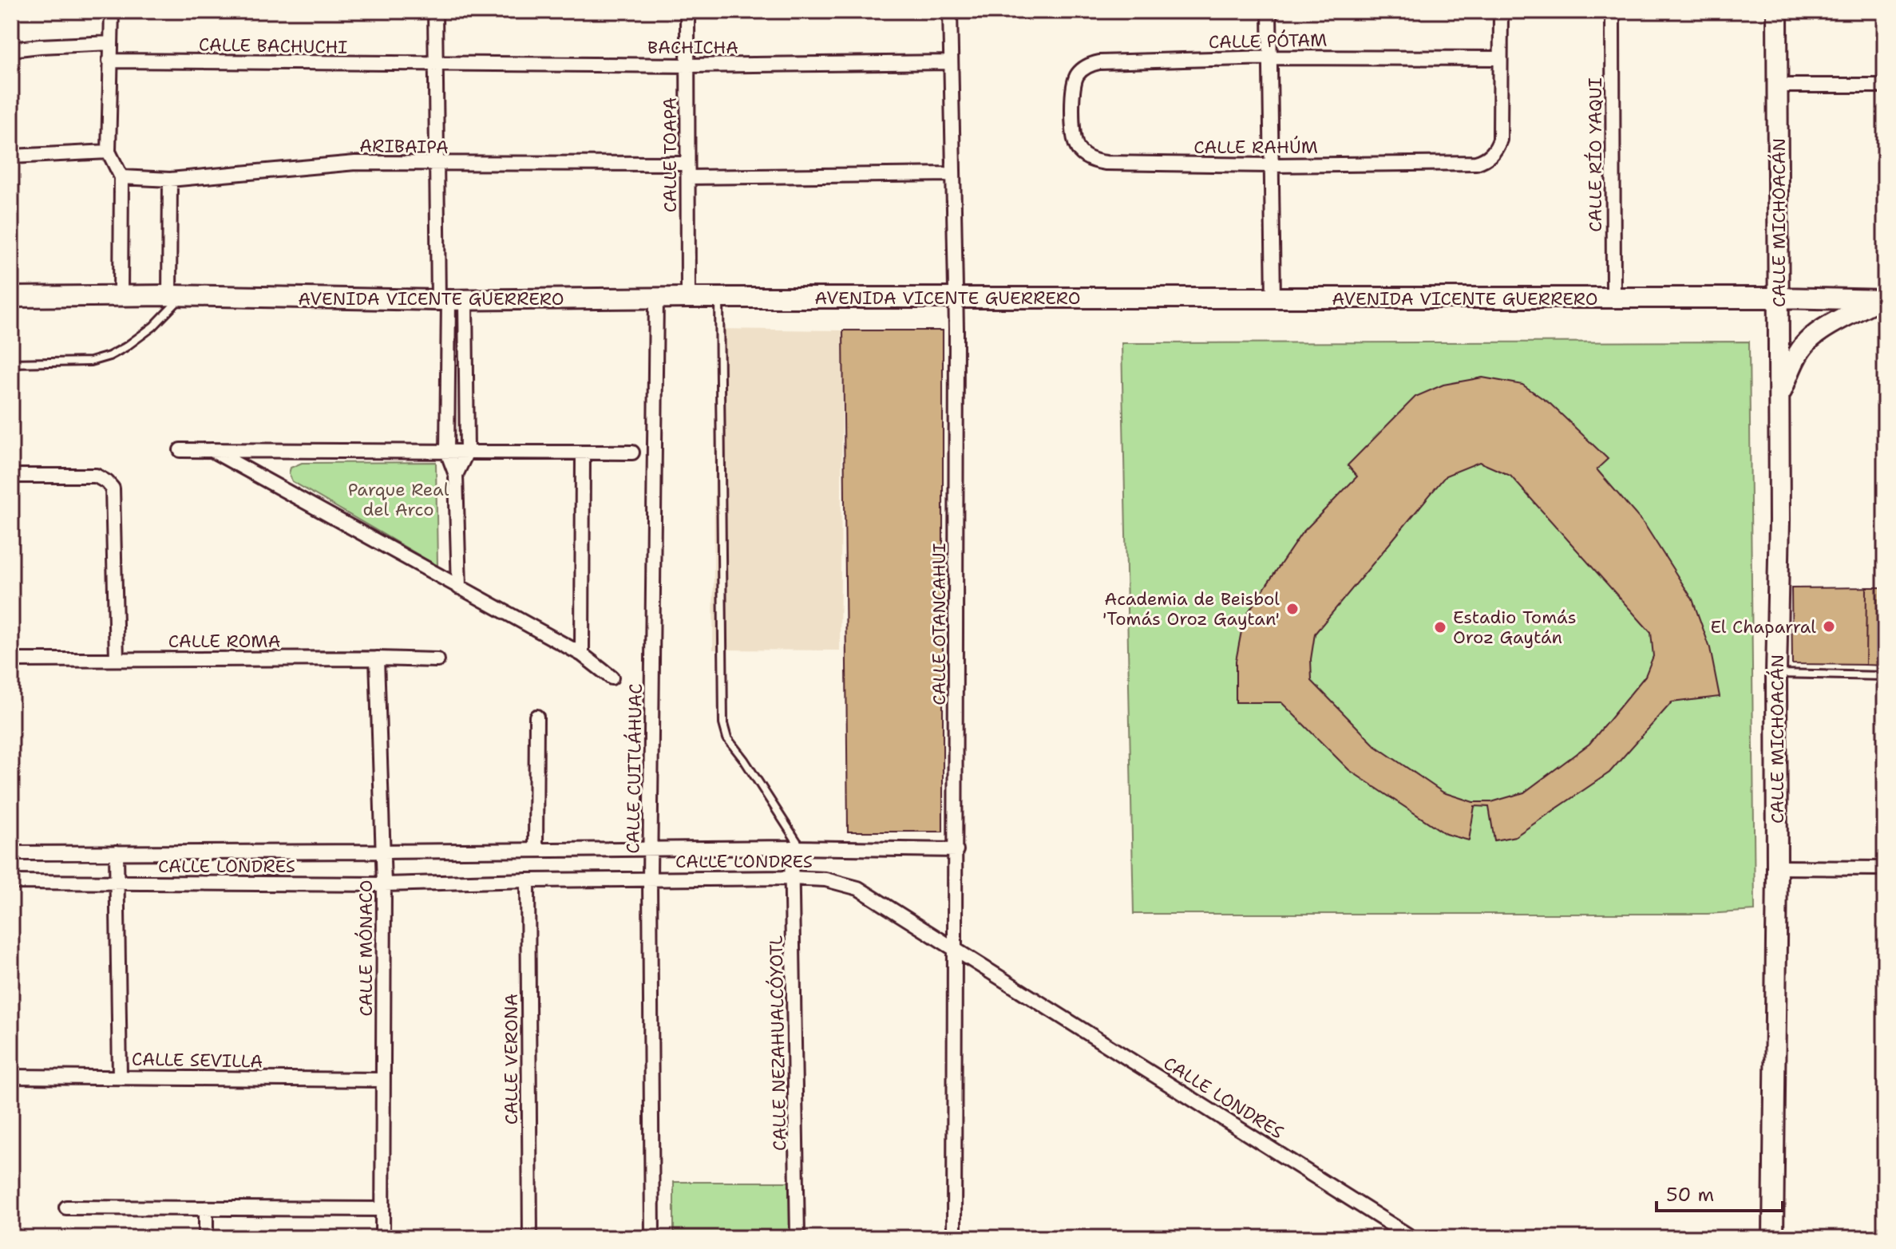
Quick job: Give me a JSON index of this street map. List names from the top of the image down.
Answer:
{
  "streets": {
    "main road": ["CALLE MICHOACÁN", "AVENIDA VICENTE GUERRERO"],
    "street": [
      "CALLE PÓTAM",
      "CALLE BACHUCHI",
      "BACHICHA",
      "ARIBAIPA",
      "CALLE RAHÚM",
      "CALLE TOAPA",
      "CALLE RÍO YAQUI",
      "CALLE OTANCAHUI",
      "CALLE ROMA",
      "CALLE CUITLÁHUAC",
      "CALLE LONDRES",
      "CALLE MÓNACO",
      "CALLE NEZAHUALCÓYOTL",
      "CALLE VERONA",
      "CALLE SEVILLA"
    ]
  },
  "crossings": [
    ["CALLE PÓTAM", "CALLE RAHÚM"],
    ["CALLE BACHUCHI", "BACHICHA"],
    ["BACHICHA", "CALLE TOAPA"],
    ["BACHICHA", "CALLE OTANCAHUI"],
    ["ARIBAIPA", "CALLE TOAPA"],
    ["ARIBAIPA", "CALLE OTANCAHUI"],
    ["CALLE TOAPA", "AVENIDA VICENTE GUERRERO"],
    ["CALLE RÍO YAQUI", "AVENIDA VICENTE GUERRERO"],
    ["CALLE MICHOACÁN", "AVENIDA VICENTE GUERRERO"],
    ["AVENIDA VICENTE GUERRERO", "CALLE OTANCAHUI"],
    ["AVENIDA VICENTE GUERRERO", "CALLE CUITLÁHUAC"],
    ["CALLE OTANCAHUI", "CALLE LONDRES"],
    ["CALLE ROMA", "CALLE MÓNACO"],
    ["CALLE CUITLÁHUAC", "CALLE LONDRES"],
    ["CALLE LONDRES", "CALLE MÓNACO"],
    ["CALLE LONDRES", "CALLE NEZAHUALCÓYOTL"],
    ["CALLE LONDRES", "CALLE VERONA"],
    ["CALLE MÓNACO", "CALLE SEVILLA"]
  ],
  "parks": ["Parque Real del Arco"],
  "places": ["Academia de Beisbol 'Tomás Oroz Gaytan'", "El Chaparral", "Estadio Tomás Oroz Gaytán"],
  "scale_bar": "50 m"
}
